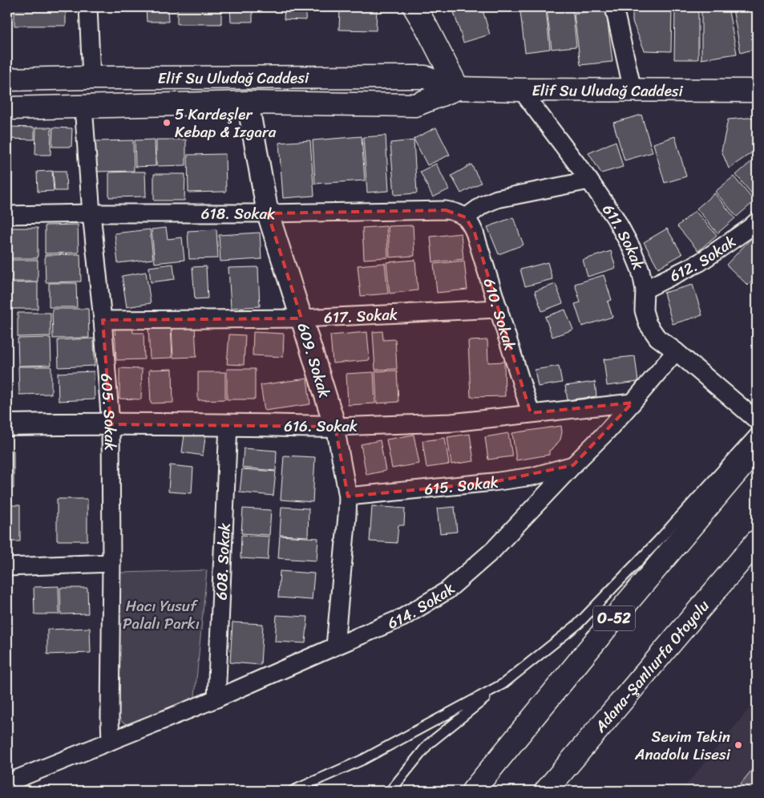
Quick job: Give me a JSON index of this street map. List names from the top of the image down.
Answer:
{
  "streets": {
    "main road": ["Elif Su Uludağ Caddesi", "O-52", "Adana-Şanlıurfa Otoyolu"],
    "street": [
      "618. Sokak",
      "611. Sokak",
      "612. Sokak",
      "610. Sokak",
      "617. Sokak",
      "609. Sokak",
      "605. Sokak",
      "616. Sokak",
      "615. Sokak",
      "608. Sokak",
      "614. Sokak"
    ]
  },
  "crossings": [
    ["Elif Su Uludağ Caddesi", "611. Sokak"],
    ["Elif Su Uludağ Caddesi", "609. Sokak"],
    ["Elif Su Uludağ Caddesi", "605. Sokak"],
    ["618. Sokak", "610. Sokak"],
    ["618. Sokak", "609. Sokak"],
    ["618. Sokak", "605. Sokak"],
    ["611. Sokak", "612. Sokak"],
    ["611. Sokak", "614. Sokak"],
    ["610. Sokak", "617. Sokak"],
    ["610. Sokak", "616. Sokak"],
    ["617. Sokak", "609. Sokak"],
    ["617. Sokak", "605. Sokak"],
    ["609. Sokak", "616. Sokak"],
    ["609. Sokak", "615. Sokak"],
    ["609. Sokak", "614. Sokak"],
    ["605. Sokak", "616. Sokak"],
    ["605. Sokak", "614. Sokak"],
    ["616. Sokak", "608. Sokak"],
    ["616. Sokak", "614. Sokak"],
    ["615. Sokak", "614. Sokak"],
    ["608. Sokak", "614. Sokak"]
  ],
  "parks": ["Hacı Yusuf Palalı Parkı"],
  "places": ["5 Kardeşler Kebap & Izgara", "Sevim Tekin Anadolu Lisesi"]
}
